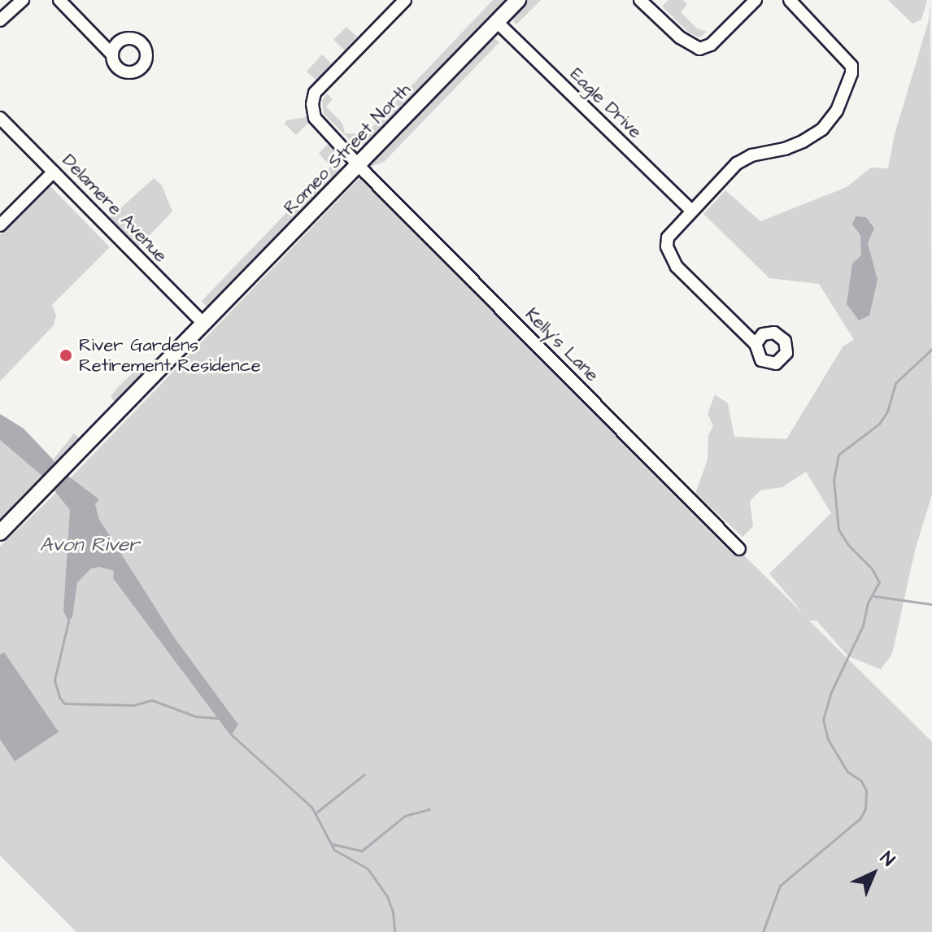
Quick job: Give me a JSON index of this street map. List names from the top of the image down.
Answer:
{
  "streets": {
    "main road": ["Romeo Street North"],
    "street": ["Eagle Drive", "Delamere Avenue", "Kelly's Lane"]
  },
  "crossings": [
    ["Eagle Drive", "Romeo Street North"],
    ["Romeo Street North", "Delamere Avenue"],
    ["Romeo Street North", "Kelly's Lane"]
  ],
  "water": ["Avon River"],
  "places": ["River Gardens Retirement Residence"],
  "north": "top right"
}
